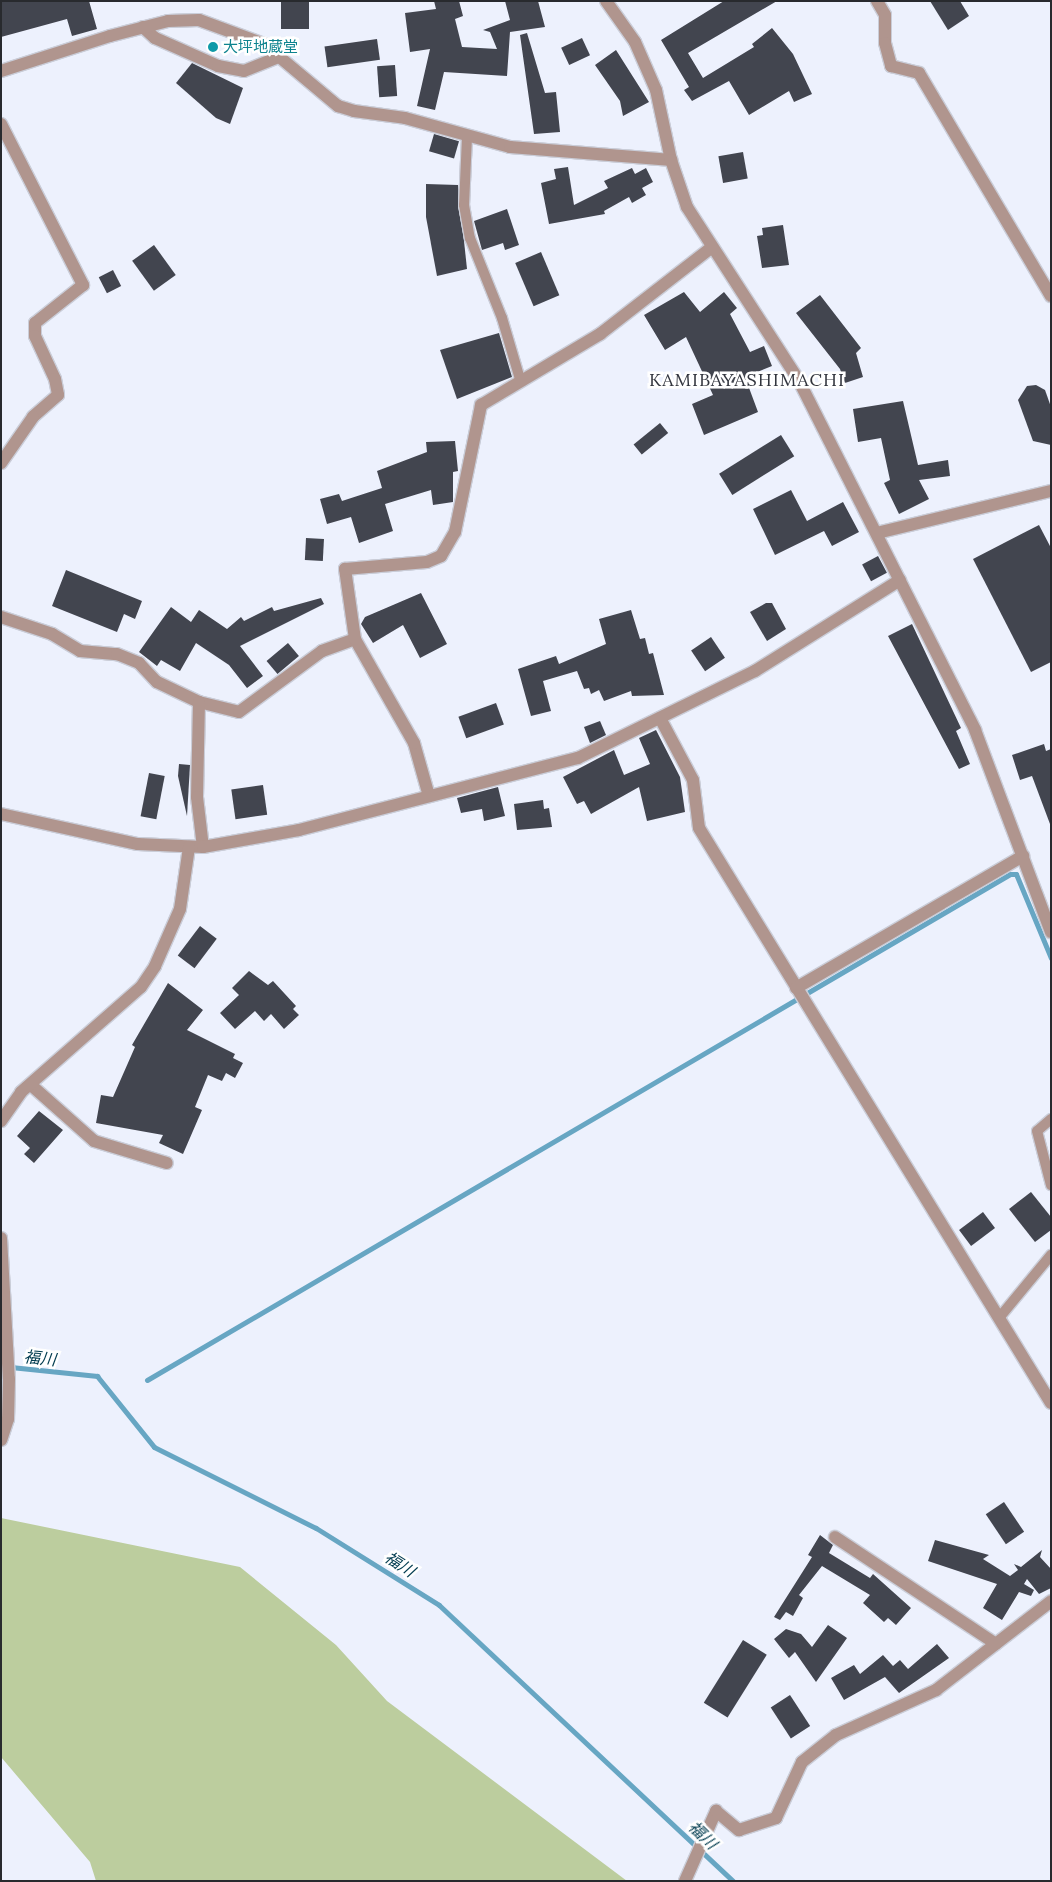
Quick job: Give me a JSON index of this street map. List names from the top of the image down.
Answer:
{
  "districts": ["KAMIBAYASHIMACHI"],
  "water": ["福川"],
  "places": ["大坪地蔵堂"]
}
